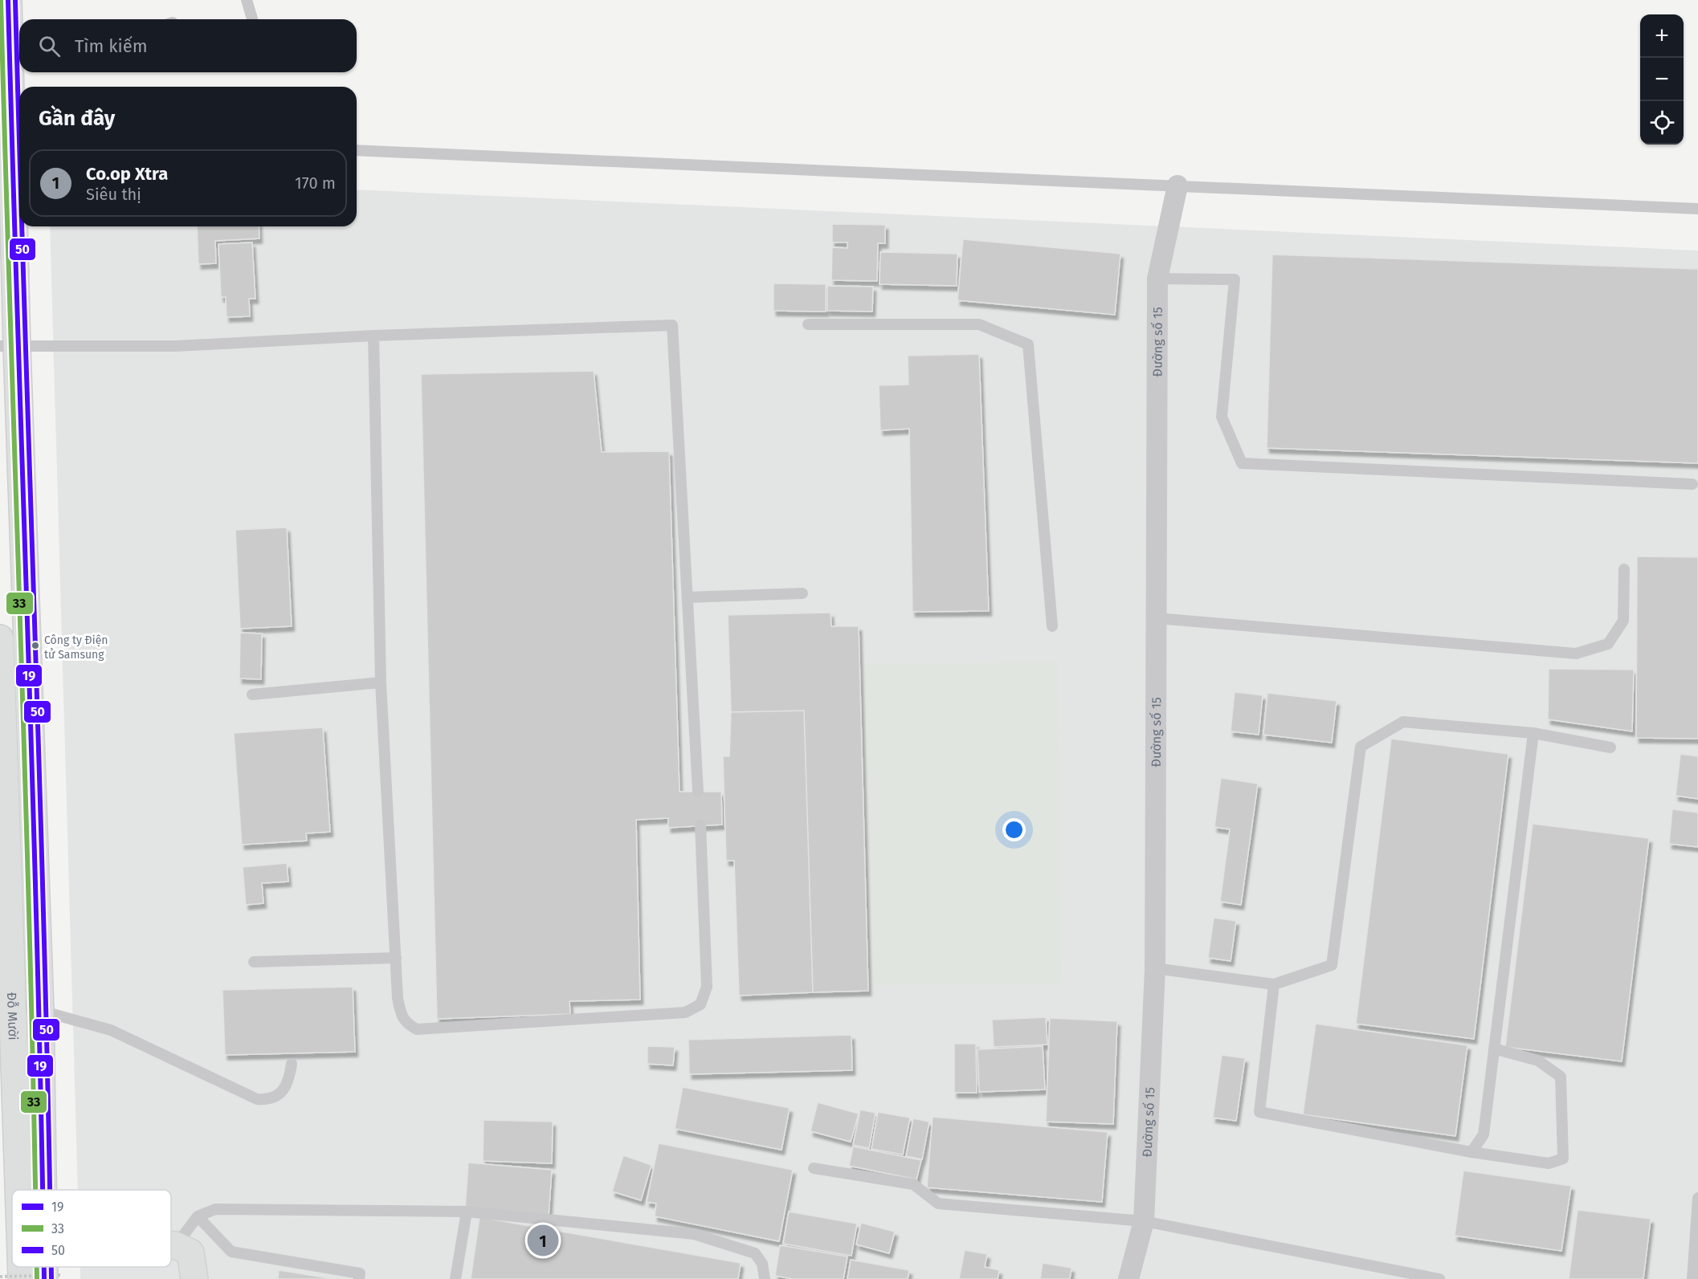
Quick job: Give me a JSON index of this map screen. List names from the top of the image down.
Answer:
{
  "streets": {
    "main road": ["Đỗ Mười"],
    "street": ["Đường số 15"]
  },
  "places": ["Công ty Điện tử Samsung"],
  "lines": ["transit line 19", "transit line 33", "transit line 50"],
  "legend": ["19", "33", "50"],
  "page": {
    "map_buttons": ["+", "−"],
    "search": "Tìm kiếm",
    "heading": "Gần đây",
    "list": [
      {
        "mark": "1",
        "name": "Co.op Xtra",
        "note": "Siêu thị",
        "value": "170 m"
      }
    ],
    "pins": "1"
  }
}
